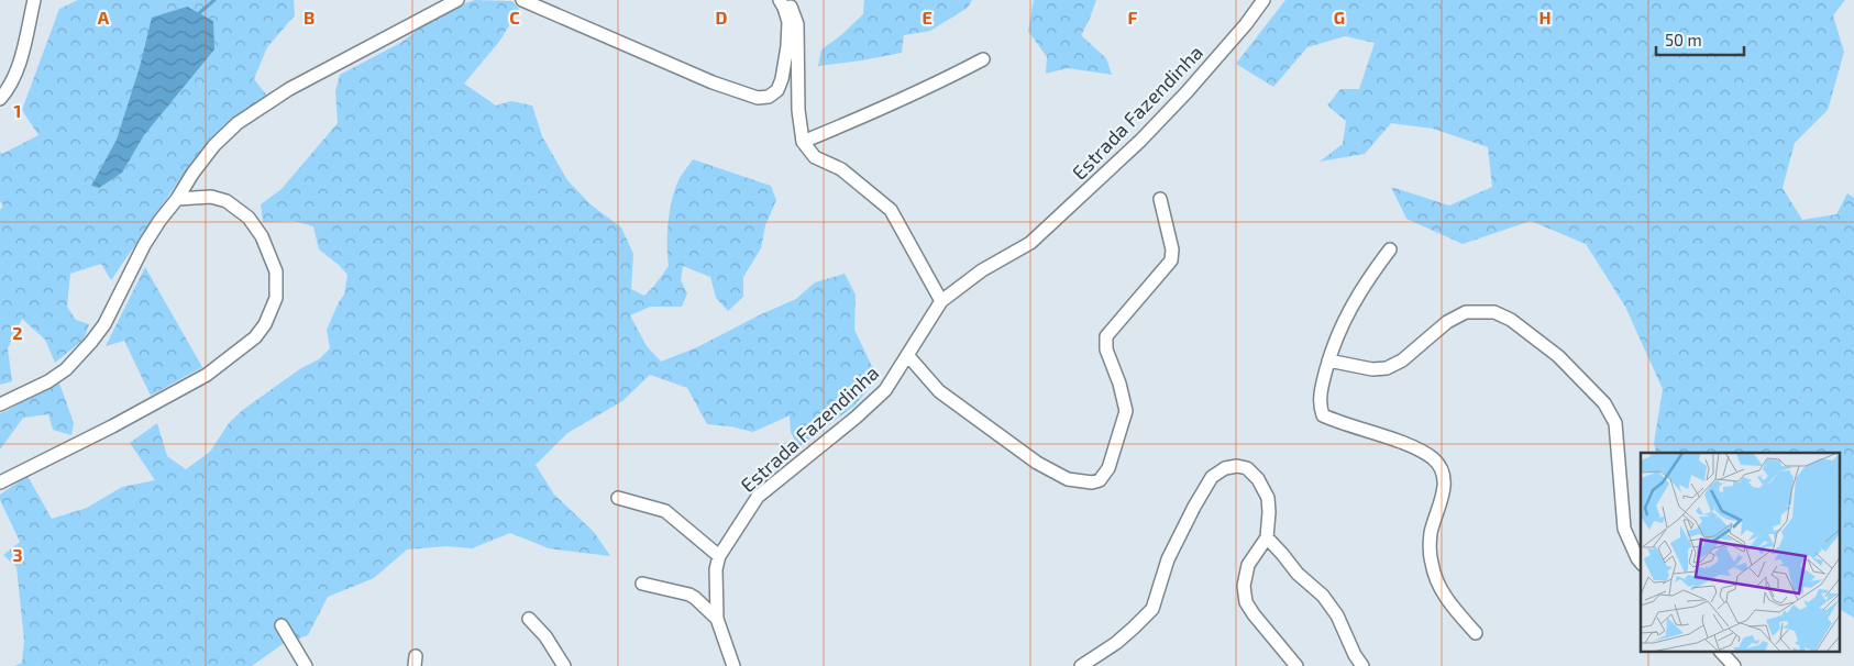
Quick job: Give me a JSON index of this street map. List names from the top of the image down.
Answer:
{
  "streets": {
    "street": ["Estrada Fazendinha"]
  },
  "scale_bar": "50 m",
  "grid": {
    "columns": [
      "A",
      "B",
      "C",
      "D",
      "E",
      "F",
      "G",
      "H"
    ],
    "rows": ["1", "2", "3"]
  }
}
